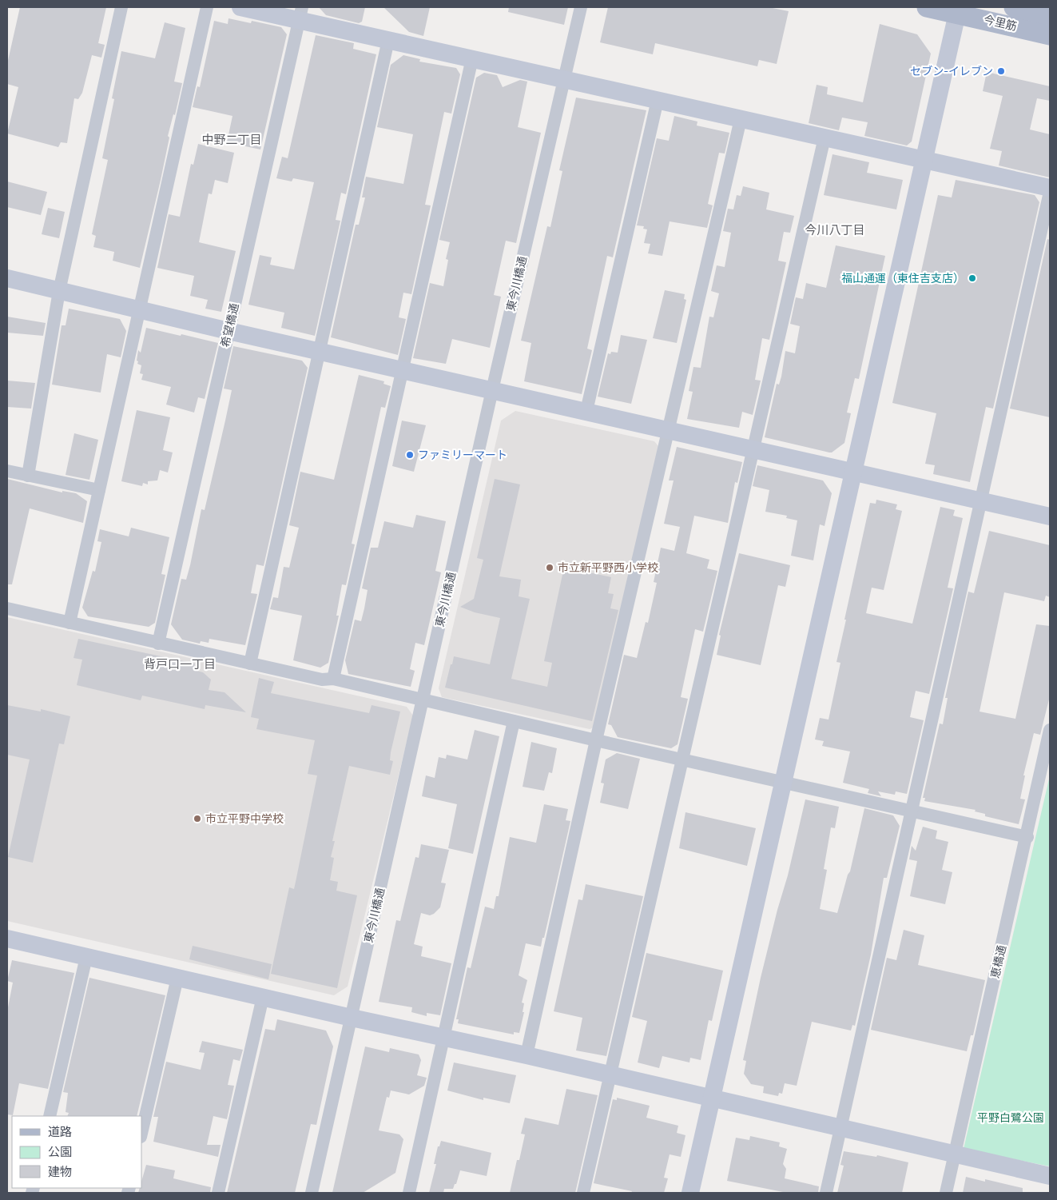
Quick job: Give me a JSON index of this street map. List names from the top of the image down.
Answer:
{
  "streets": {
    "main road": ["今里筋"],
    "street": ["東今川橋通", "希望橋通", "恵橋通"]
  },
  "districts": ["中野二丁目", "今川八丁目", "背戸口一丁目"],
  "parks": ["平野白鷺公園"],
  "places": [
    "セブン-イレブン",
    "福山通運（東住吉支店）",
    "ファミリーマート",
    "市立新平野西小学校",
    "市立平野中学校"
  ],
  "legend": ["道路", "公園", "建物"]
}
